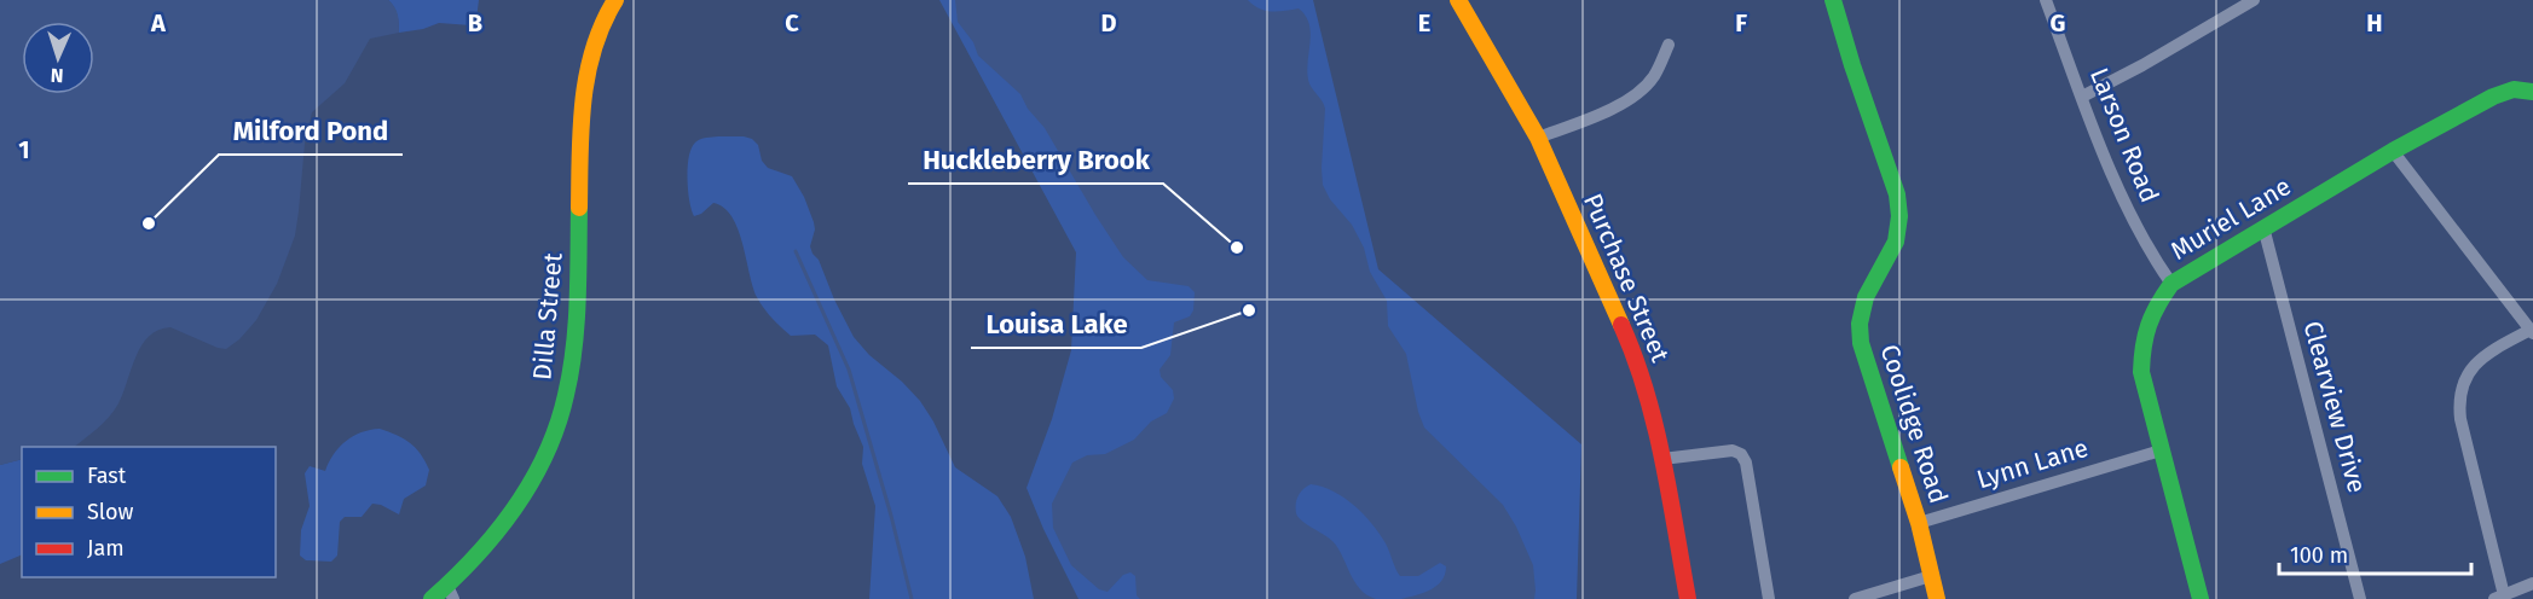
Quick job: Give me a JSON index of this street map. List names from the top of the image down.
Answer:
{
  "streets": {
    "street": [
      "Larson Road",
      "Muriel Lane",
      "Purchase Street",
      "Dilla Street",
      "Clearview Drive",
      "Coolidge Road",
      "Lynn Lane"
    ]
  },
  "crossings": [
    ["Larson Road", "Muriel Lane"],
    ["Muriel Lane", "Clearview Drive"],
    ["Muriel Lane", "Lynn Lane"],
    ["Coolidge Road", "Lynn Lane"]
  ],
  "places": ["Milford Pond", "Huckleberry Brook", "Louisa Lake"],
  "legend": ["Fast", "Slow", "Jam"],
  "scale_bar": "100 m",
  "north": "bottom",
  "grid": {
    "columns": [
      "A",
      "B",
      "C",
      "D",
      "E",
      "F",
      "G",
      "H"
    ],
    "rows": ["1"]
  }
}
